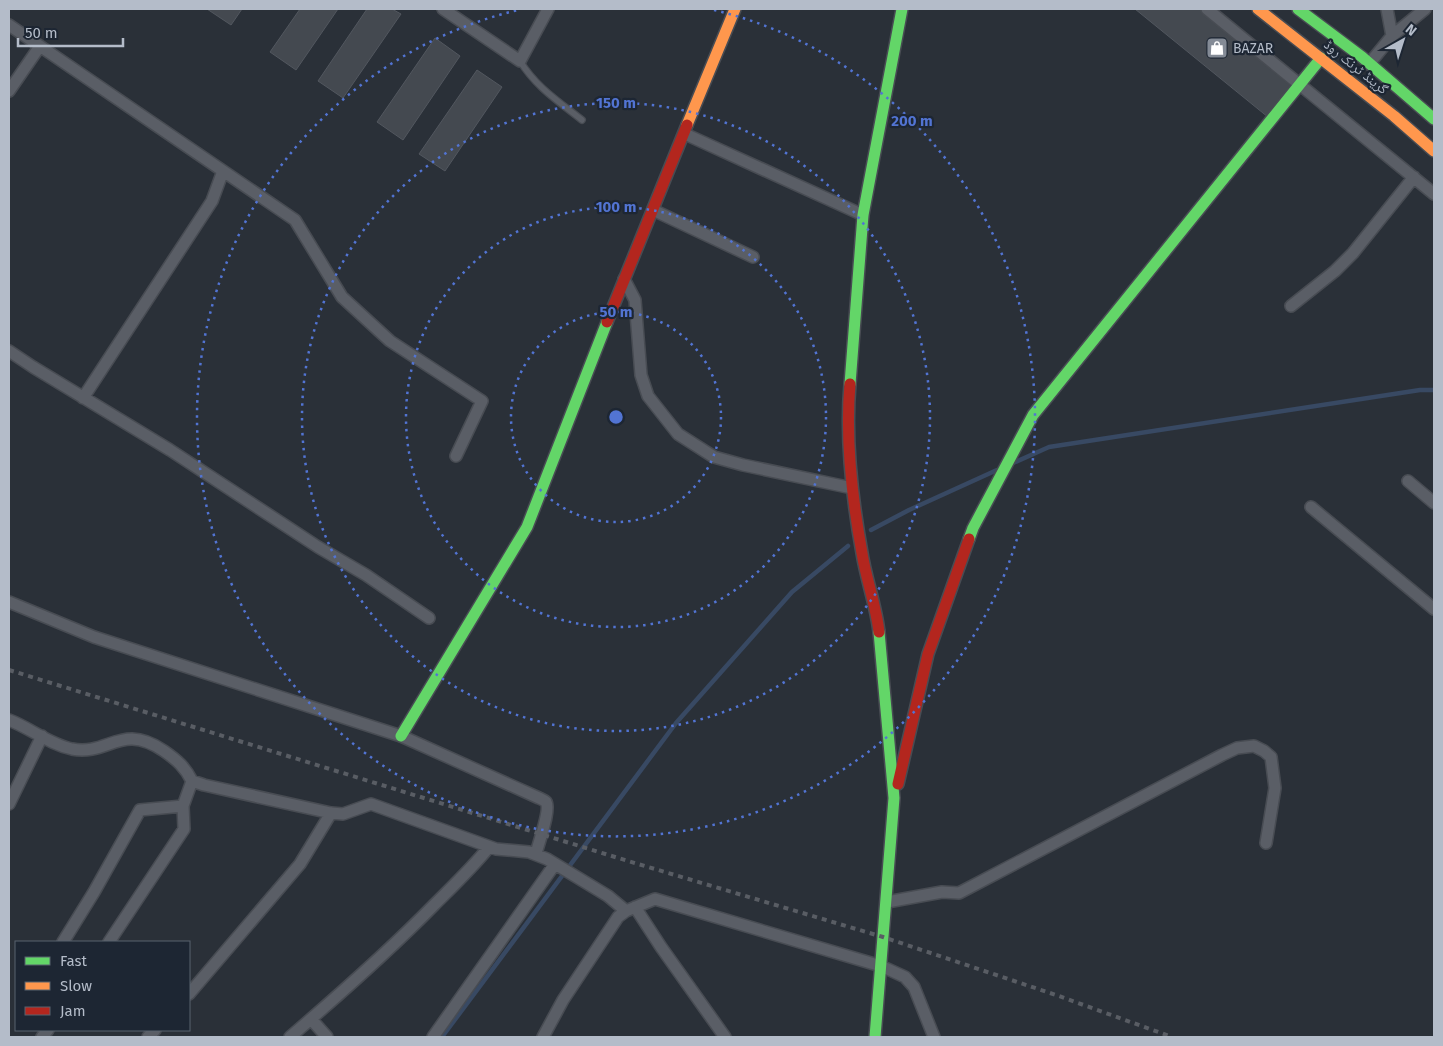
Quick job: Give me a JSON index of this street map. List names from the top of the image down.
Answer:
{
  "streets": {
    "main road": ["گرینڈ ٹرنک روڈ"]
  },
  "places": {
    "shop": ["BAZAR"]
  },
  "legend": ["Fast", "Slow", "Jam"],
  "scale_bar": "50 m",
  "north": "top right",
  "rings": [
    "150 m",
    "200 m",
    "100 m",
    "50 m"
  ]
}
